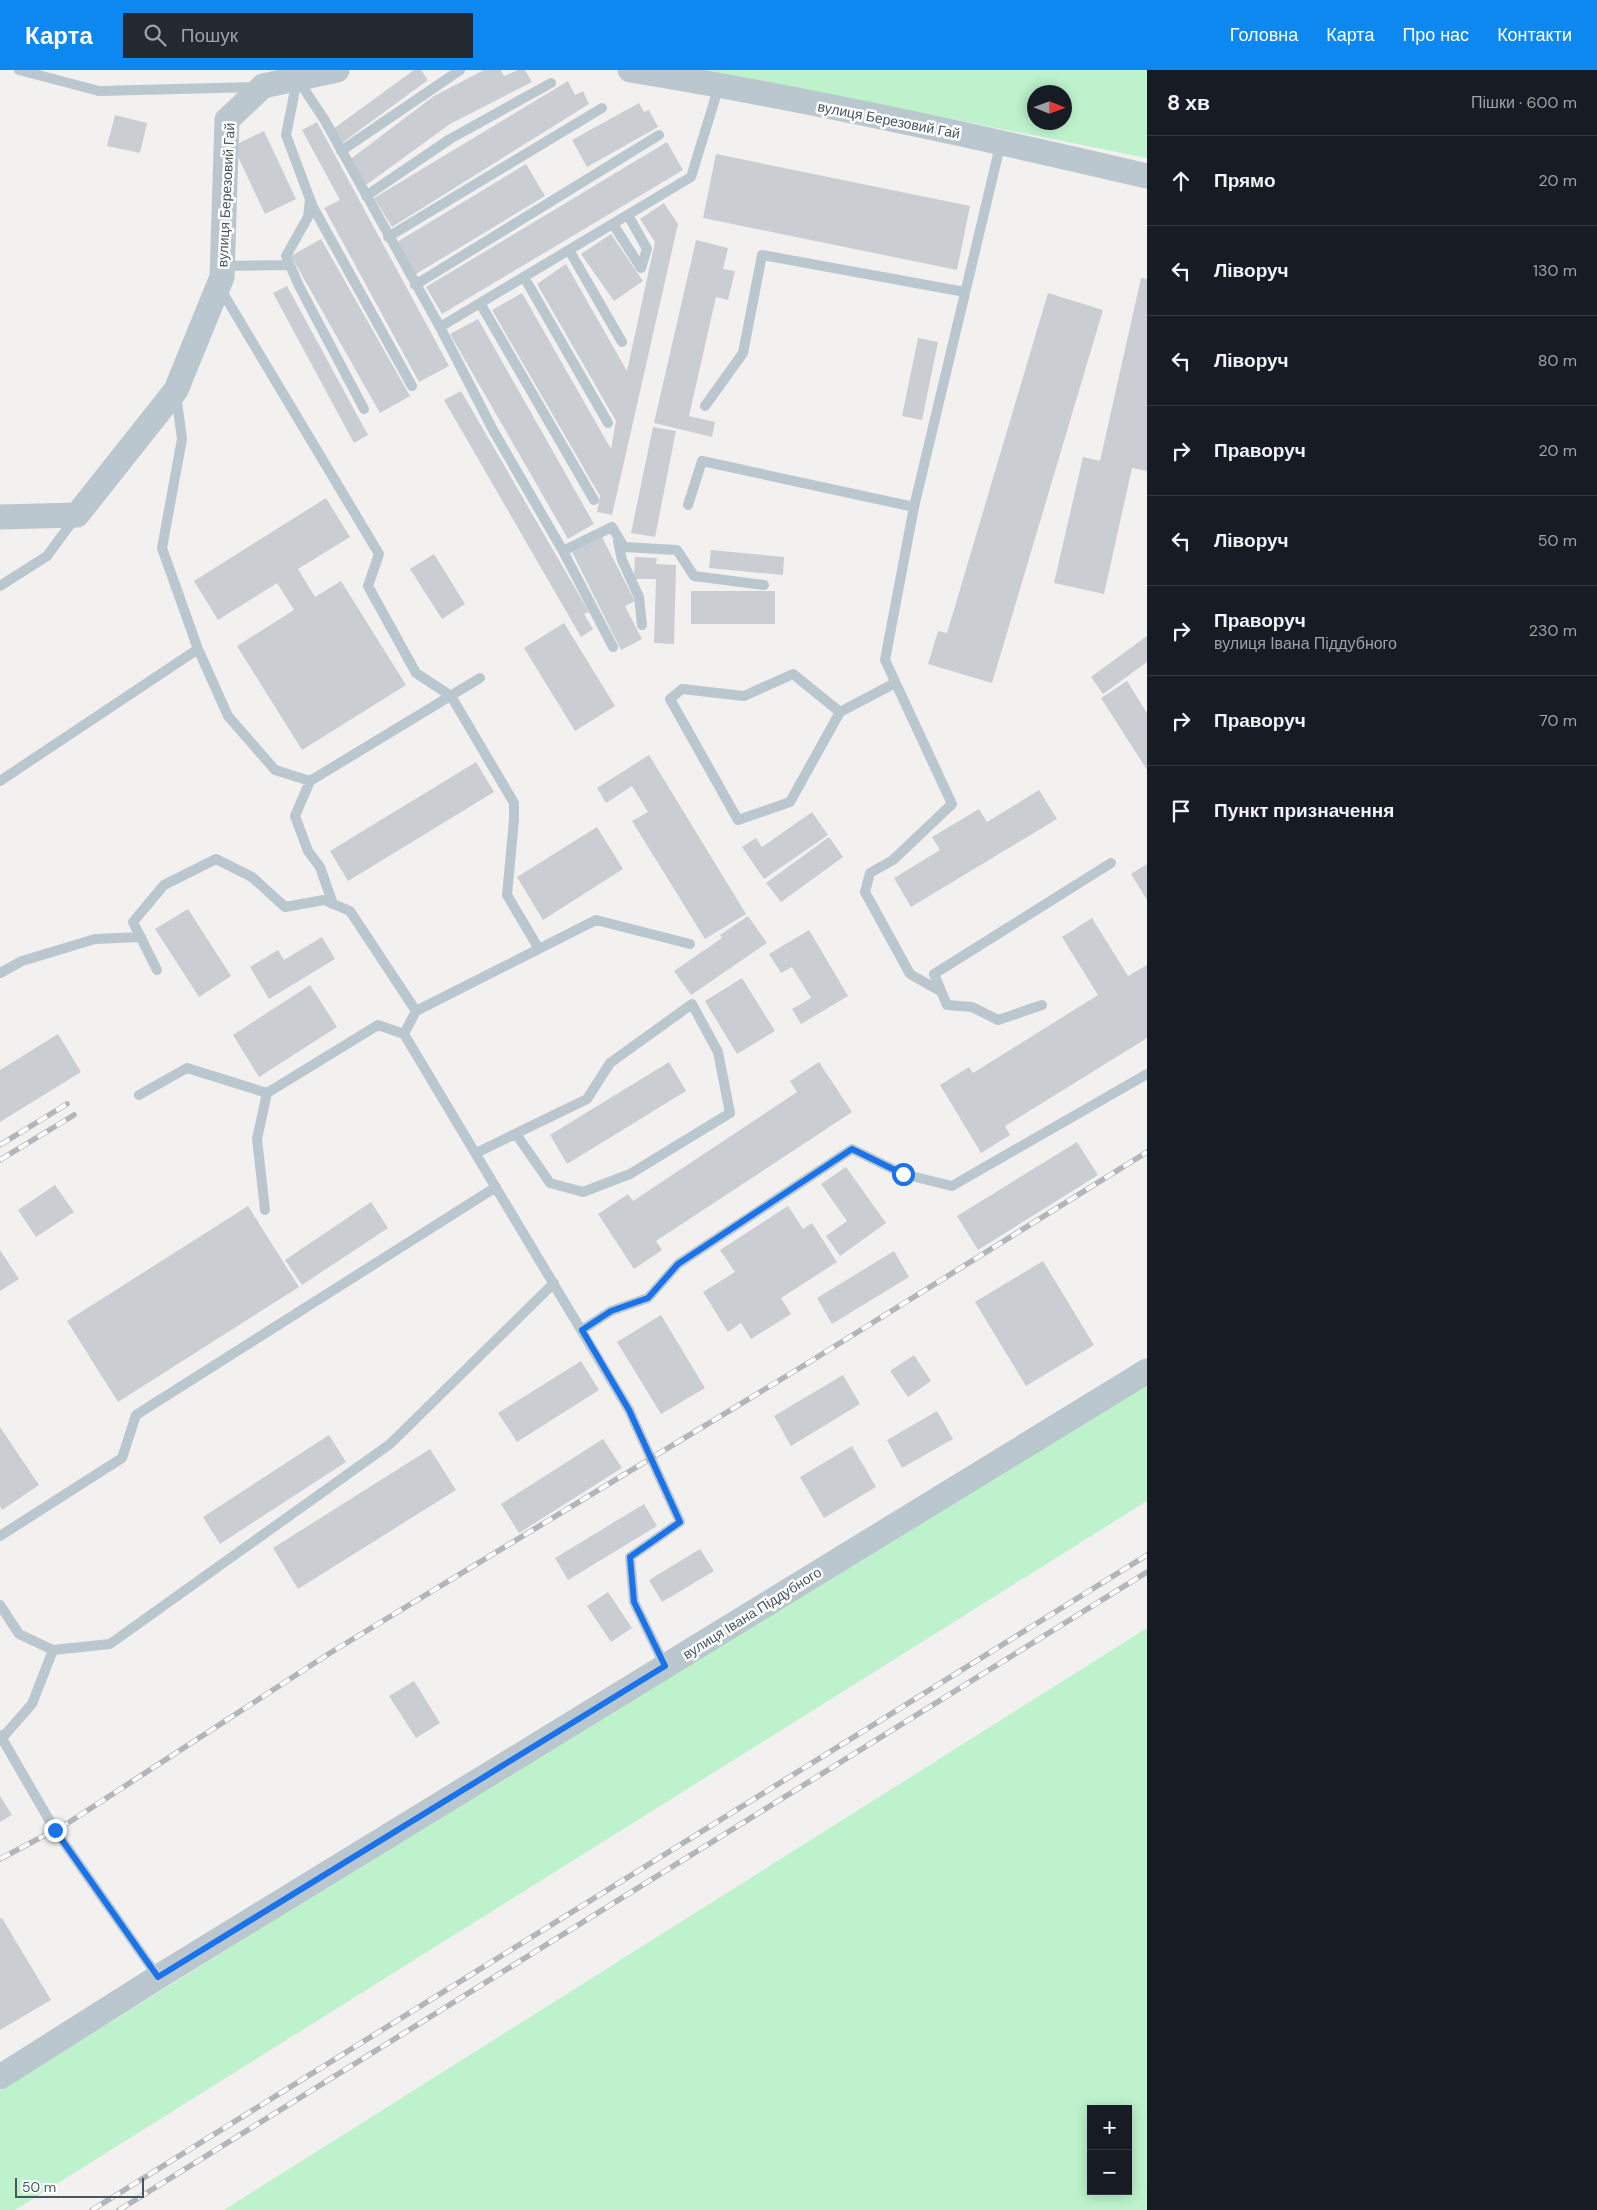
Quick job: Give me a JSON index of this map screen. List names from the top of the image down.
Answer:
{
  "streets": {
    "street": ["вулиця Березовий Гай", "вулиця Івана Піддубного"]
  },
  "scale_bar": "50 m",
  "north": "right",
  "page": {
    "header": "Карта",
    "search": "Пошук",
    "nav": [
      "Головна",
      "Карта",
      "Про нас",
      "Контакти"
    ],
    "heading": ["8 хв", "Пішки · 600 m"],
    "list": [
      ["Прямо", "20 m"],
      ["Ліворуч", "130 m"],
      ["Ліворуч", "80 m"],
      ["Праворуч", "20 m"],
      ["Ліворуч", "50 m"],
      ["Праворуч", "вулиця Івана Піддубного", "230 m"],
      ["Праворуч", "70 m"],
      "Пункт призначення"
    ],
    "map_buttons": ["+", "−"],
    "scale": "50 m"
  }
}
